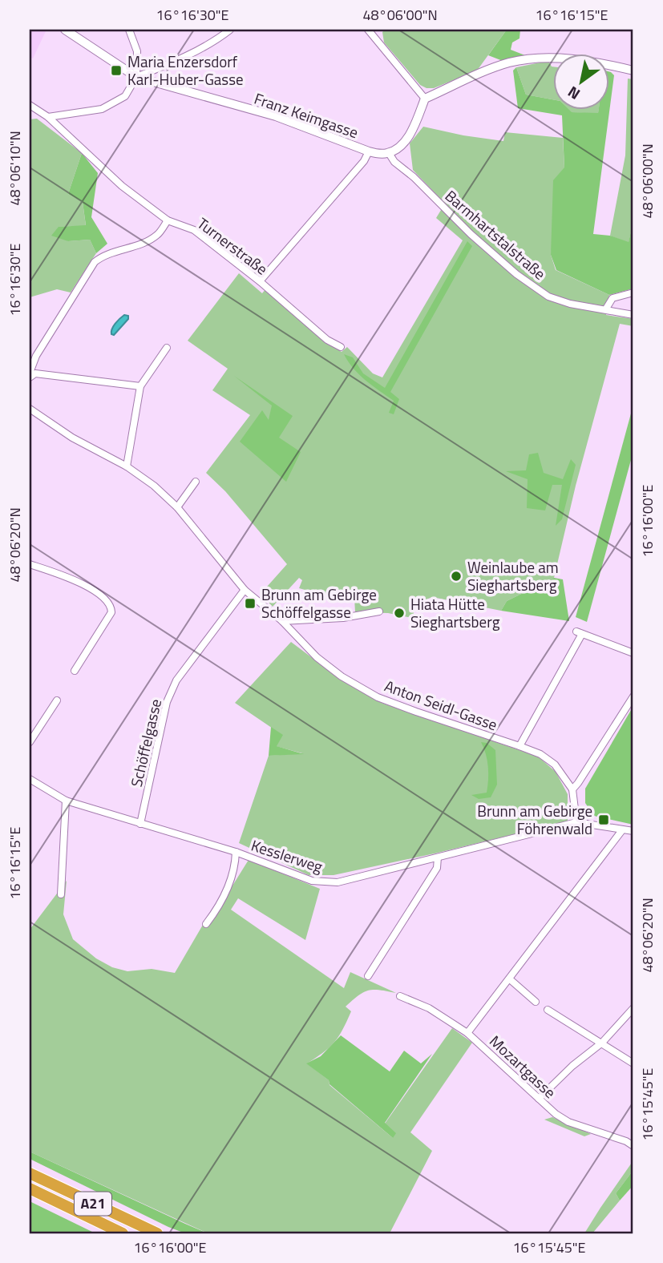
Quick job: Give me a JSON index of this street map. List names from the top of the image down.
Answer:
{
  "streets": {
    "highway": ["A21"],
    "main road": ["Franz Keimgasse"],
    "street": [
      "Barmhartstalstraße",
      "Turnerstraße",
      "Anton Seidl-Gasse",
      "Schöffelgasse",
      "Kesslerweg",
      "Mozartgasse"
    ]
  },
  "crossings": [
    ["Franz Keimgasse", "Barmhartstalstraße"],
    ["Anton Seidl-Gasse", "Schöffelgasse"],
    ["Anton Seidl-Gasse", "Kesslerweg"],
    ["Schöffelgasse", "Kesslerweg"]
  ],
  "places": {
    "transit": ["Maria Enzersdorf Karl-Huber-Gasse", "Brunn am Gebirge Schöffelgasse", "Brunn am Gebirge Föhrenwald"],
    "other": ["Weinlaube am Sieghartsberg", "Hiata Hütte Sieghartsberg"]
  },
  "north": "bottom left",
  "coordinates": [
    "16°16'30\"E",
    "48°06'00\"N",
    "16°16'15\"E",
    "48°06'10\"N",
    "16°16'00\"E",
    "48°06'20\"N",
    "16°15'45\"E"
  ]
}
